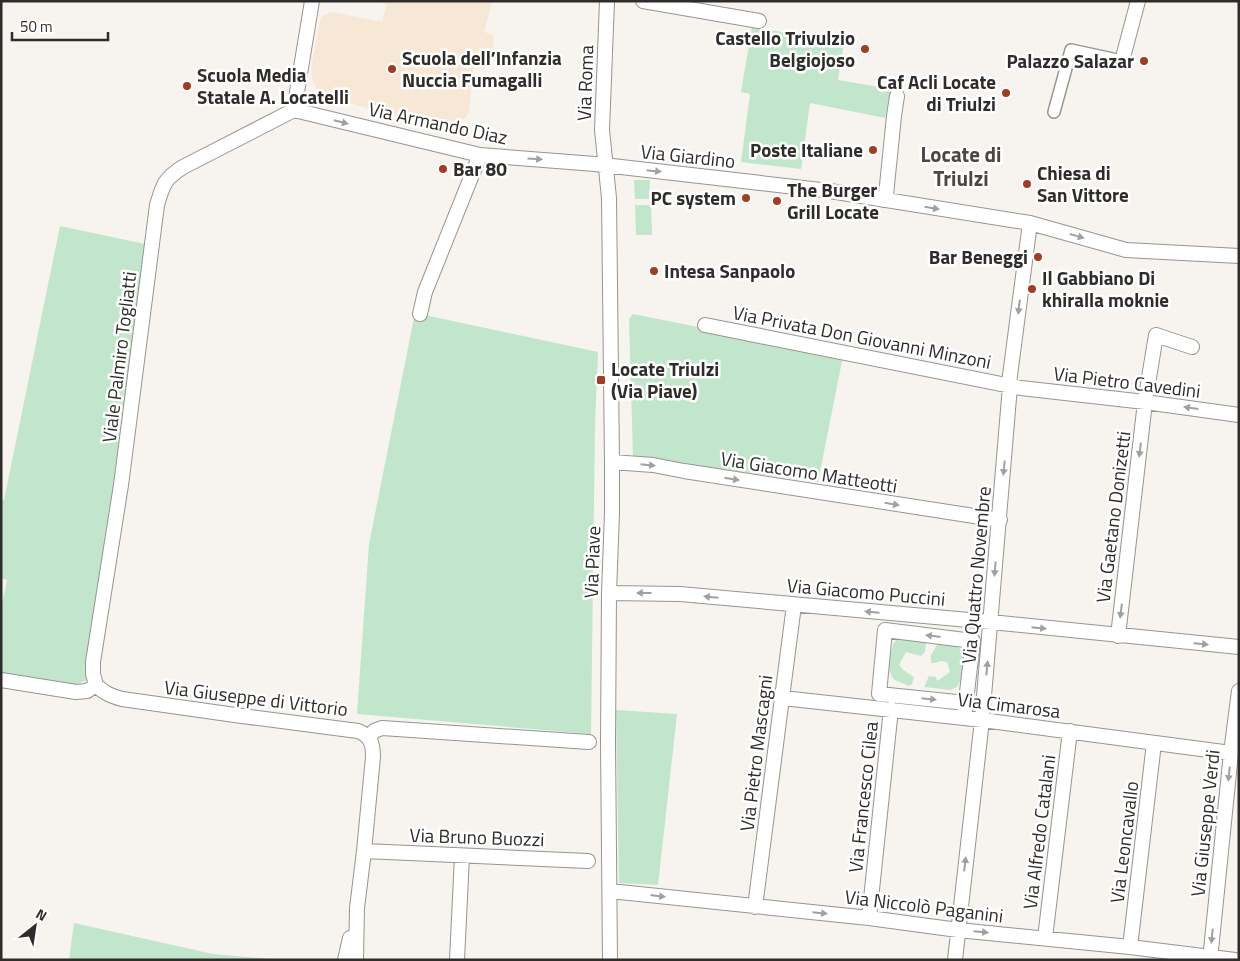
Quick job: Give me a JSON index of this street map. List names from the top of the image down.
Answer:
{
  "streets": {
    "street": [
      "Via Roma",
      "Via Armando Diaz",
      "Via Giardino",
      "Via Privata Don Giovanni Minzoni",
      "Viale Palmiro Togliatti",
      "Via Pietro Cavedini",
      "Via Giacomo Matteotti",
      "Via Gaetano Donizetti",
      "Via Piave",
      "Via Quattro Novembre",
      "Via Giacomo Puccini",
      "Via Giuseppe di Vittorio",
      "Via Cimarosa",
      "Via Pietro Mascagni",
      "Via Francesco Cilea",
      "Via Giuseppe Verdi",
      "Via Alfredo Catalani",
      "Via Bruno Buozzi",
      "Via Leoncavallo",
      "Via Niccolò Paganini"
    ]
  },
  "crossings": [
    ["Via Roma", "Via Armando Diaz"],
    ["Via Roma", "Via Giardino"],
    ["Via Roma", "Via Piave"],
    ["Via Armando Diaz", "Via Giardino"],
    ["Via Armando Diaz", "Viale Palmiro Togliatti"],
    ["Via Armando Diaz", "Via Piave"],
    ["Via Giardino", "Via Piave"],
    ["Via Giardino", "Via Quattro Novembre"],
    ["Via Privata Don Giovanni Minzoni", "Via Pietro Cavedini"],
    ["Via Privata Don Giovanni Minzoni", "Via Quattro Novembre"],
    ["Viale Palmiro Togliatti", "Via Giuseppe di Vittorio"],
    ["Via Pietro Cavedini", "Via Gaetano Donizetti"],
    ["Via Pietro Cavedini", "Via Quattro Novembre"],
    ["Via Giacomo Matteotti", "Via Piave"],
    ["Via Giacomo Matteotti", "Via Quattro Novembre"],
    ["Via Gaetano Donizetti", "Via Giacomo Puccini"],
    ["Via Piave", "Via Giacomo Puccini"],
    ["Via Piave", "Via Niccolò Paganini"],
    ["Via Quattro Novembre", "Via Giacomo Puccini"],
    ["Via Quattro Novembre", "Via Cimarosa"],
    ["Via Quattro Novembre", "Via Niccolò Paganini"],
    ["Via Giacomo Puccini", "Via Pietro Mascagni"],
    ["Via Cimarosa", "Via Pietro Mascagni"],
    ["Via Cimarosa", "Via Francesco Cilea"],
    ["Via Cimarosa", "Via Giuseppe Verdi"],
    ["Via Cimarosa", "Via Alfredo Catalani"],
    ["Via Cimarosa", "Via Leoncavallo"],
    ["Via Pietro Mascagni", "Via Niccolò Paganini"],
    ["Via Francesco Cilea", "Via Niccolò Paganini"],
    ["Via Giuseppe Verdi", "Via Niccolò Paganini"],
    ["Via Alfredo Catalani", "Via Niccolò Paganini"],
    ["Via Leoncavallo", "Via Niccolò Paganini"]
  ],
  "one_way": [
    "Via Armando Diaz",
    "Via Giardino",
    "Via Pietro Cavedini",
    "Via Giacomo Matteotti",
    "Via Gaetano Donizetti",
    "Via Giuseppe Verdi",
    "Via Niccolò Paganini"
  ],
  "districts": ["Locate di Triulzi"],
  "places": {
    "other": [
      "Castello Trivulzio Belgiojoso",
      "Palazzo Salazar",
      "Scuola dell’Infanzia Nuccia Fumagalli",
      "Scuola Media Statale A. Locatelli",
      "Caf Acli Locate di Triulzi",
      "Poste Italiane",
      "Bar 80",
      "Chiesa di San Vittore",
      "PC system",
      "The Burger Grill Locate",
      "Bar Beneggi",
      "Intesa Sanpaolo",
      "Il Gabbiano Di khiralla moknie"
    ],
    "transit": ["Locate Triulzi (Via Piave)"]
  },
  "scale_bar": "50 m",
  "north": "top right"
}
